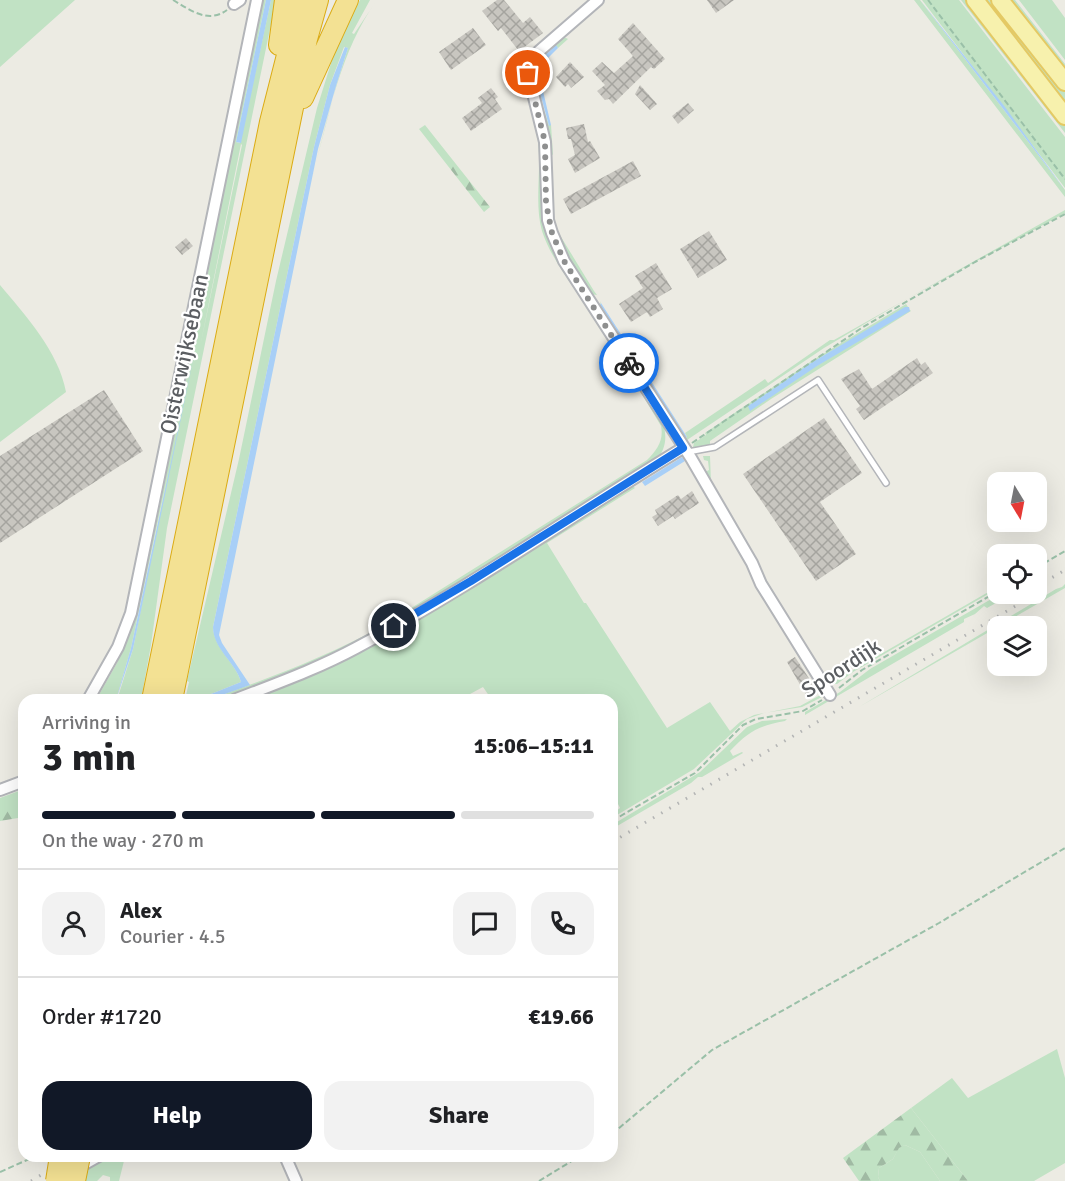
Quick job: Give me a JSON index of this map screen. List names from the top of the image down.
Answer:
{
  "streets": {
    "street": ["Oisterwijksebaan"],
    "path": ["Spoordijk"]
  },
  "north": "bottom",
  "page": {
    "heading": ["3 min", "Arriving in", "15:06–15:11"],
    "panel": [
      "Alex",
      "Courier · 4.5",
      "Order #1720",
      "€19.66"
    ],
    "bar": "On the way · 270 m",
    "buttons": ["Help", "Share"]
  }
}
